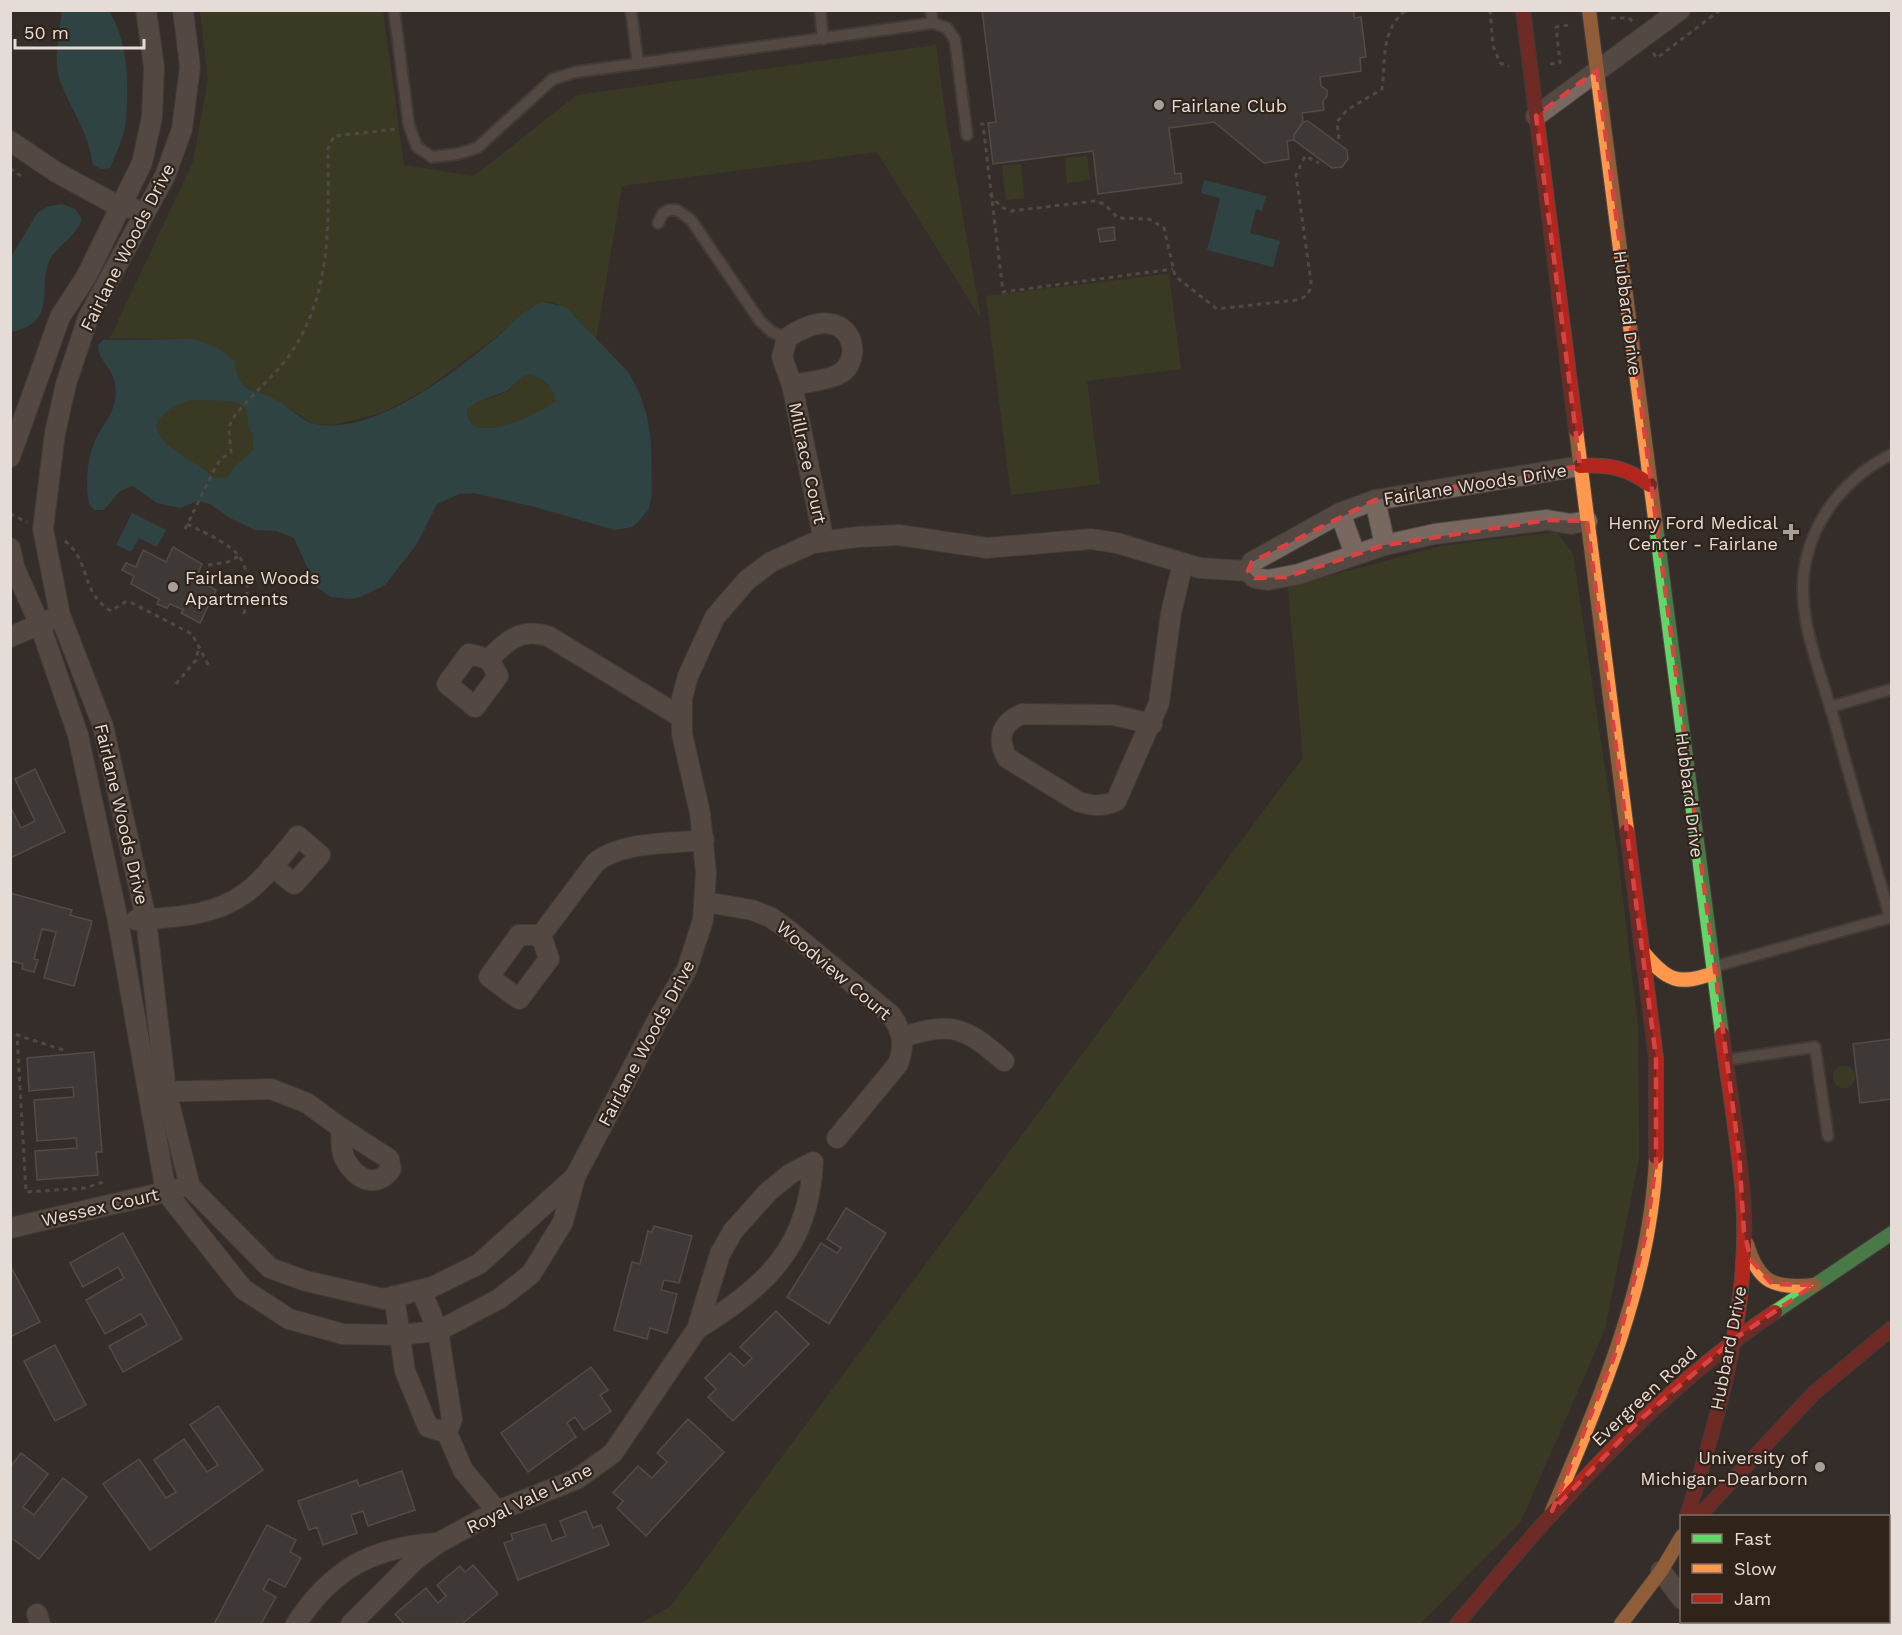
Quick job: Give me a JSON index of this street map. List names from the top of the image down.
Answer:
{
  "streets": {
    "street": [
      "Fairlane Woods Drive",
      "Hubbard Drive",
      "Millrace Court",
      "Woodview Court",
      "Wessex Court",
      "Evergreen Road",
      "Royal Vale Lane"
    ]
  },
  "crossings": [
    ["Fairlane Woods Drive", "Millrace Court"],
    ["Fairlane Woods Drive", "Woodview Court"],
    ["Fairlane Woods Drive", "Wessex Court"],
    ["Hubbard Drive", "Evergreen Road"]
  ],
  "places": {
    "other": ["Fairlane Club", "Fairlane Woods Apartments", "University of Michigan-Dearborn"],
    "health": ["Henry Ford Medical Center - Fairlane"]
  },
  "legend": ["Fast", "Slow", "Jam"],
  "scale_bar": "50 m"
}
